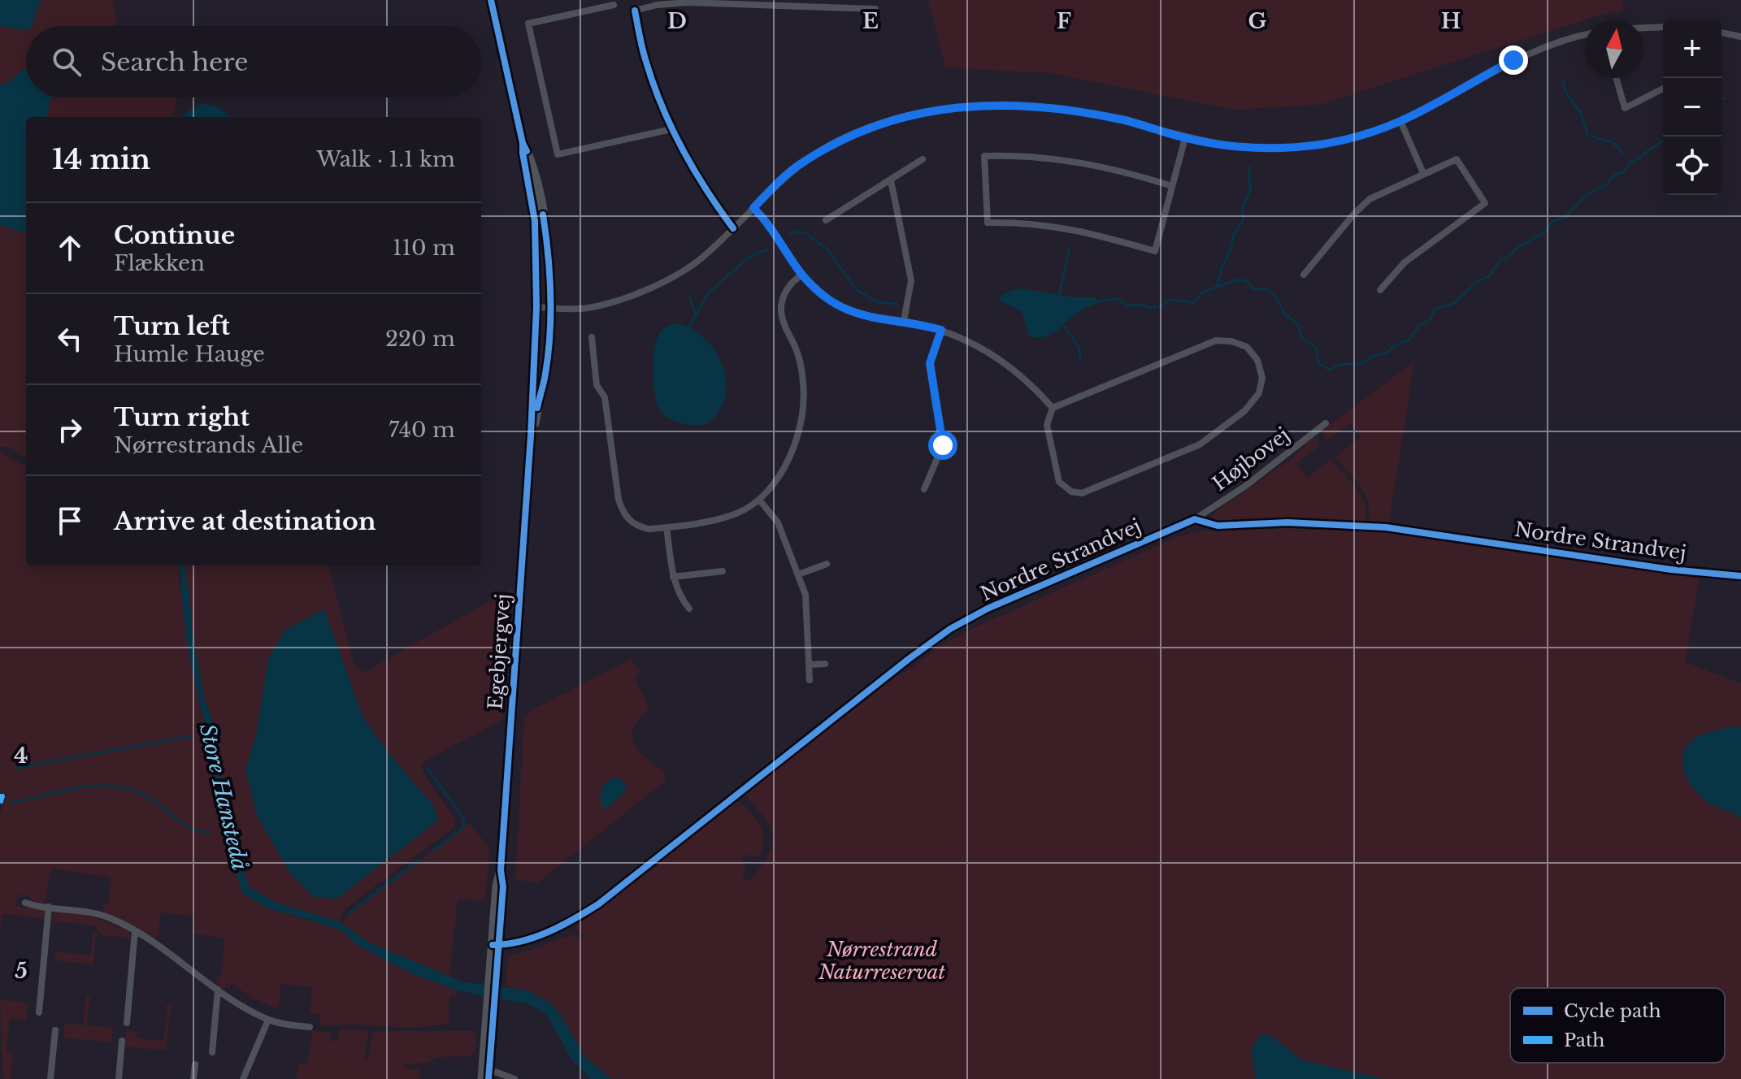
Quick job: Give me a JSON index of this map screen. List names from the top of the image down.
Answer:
{
  "streets": {
    "street": ["Højbovej", "Nordre Strandvej", "Egebjergvej"]
  },
  "crossings": [
    ["Højbovej", "Nordre Strandvej"],
    ["Nordre Strandvej", "Egebjergvej"]
  ],
  "water": ["Store Hanstedå"],
  "parks": ["Nørrestrand Naturreservat"],
  "legend": ["Cycle path", "Path"],
  "north": "top",
  "page": {
    "map_buttons": ["+", "−"],
    "search": "Search here",
    "heading": ["14 min", "Walk · 1.1 km"],
    "list": [
      ["Continue", "Flækken", "110 m"],
      ["Turn left", "Humle Hauge", "220 m"],
      ["Turn right", "Nørrestrands Alle", "740 m"],
      "Arrive at destination"
    ]
  },
  "grid": {
    "columns": [
      "D",
      "E",
      "F",
      "G",
      "H"
    ],
    "rows": ["4", "5"]
  }
}
